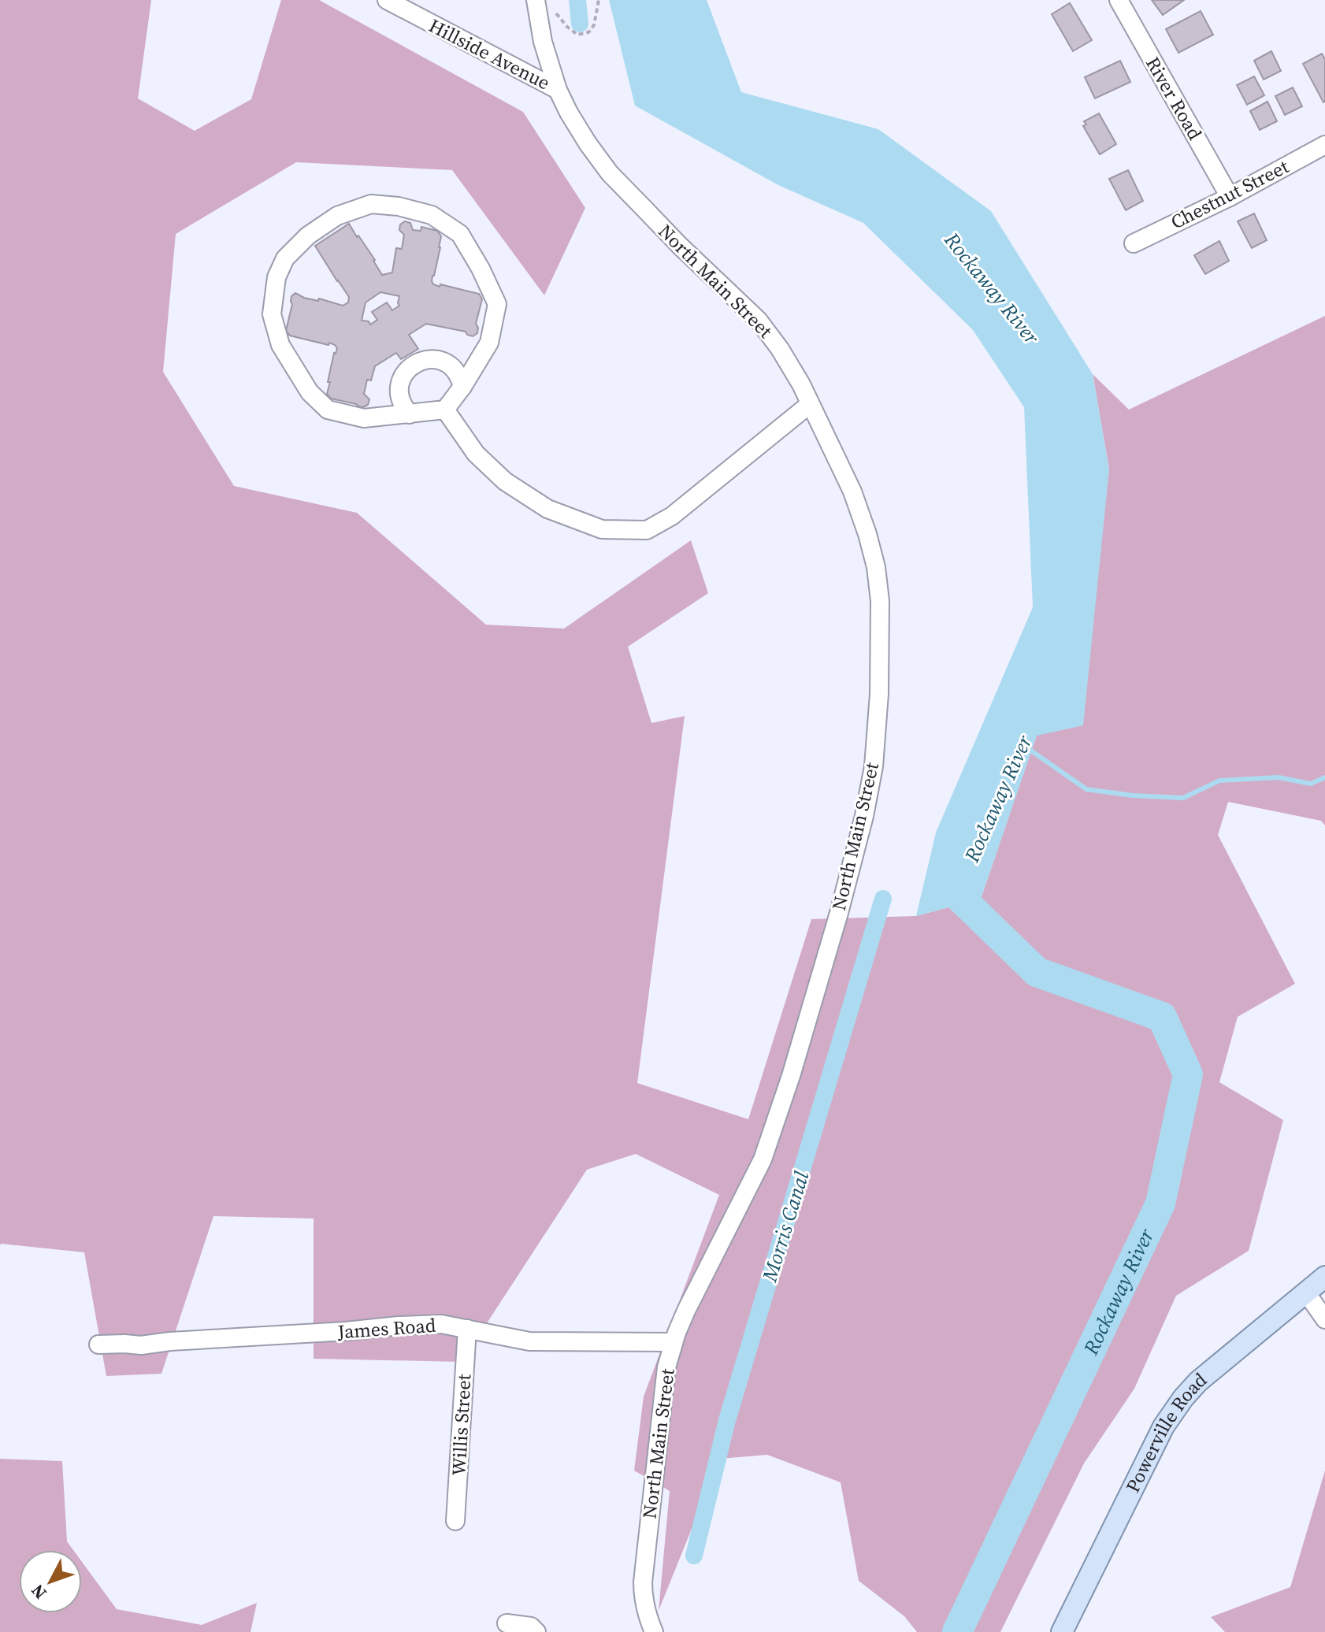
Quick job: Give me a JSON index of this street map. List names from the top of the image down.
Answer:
{
  "streets": {
    "main road": ["Powerville Road"],
    "street": [
      "Hillside Avenue",
      "River Road",
      "Chestnut Street",
      "North Main Street",
      "James Road",
      "Willis Street"
    ]
  },
  "crossings": [
    ["Hillside Avenue", "North Main Street"],
    ["River Road", "Chestnut Street"],
    ["North Main Street", "James Road"],
    ["James Road", "Willis Street"]
  ],
  "water": ["Rockaway River", "Morris Canal"],
  "north": "bottom left"
}
